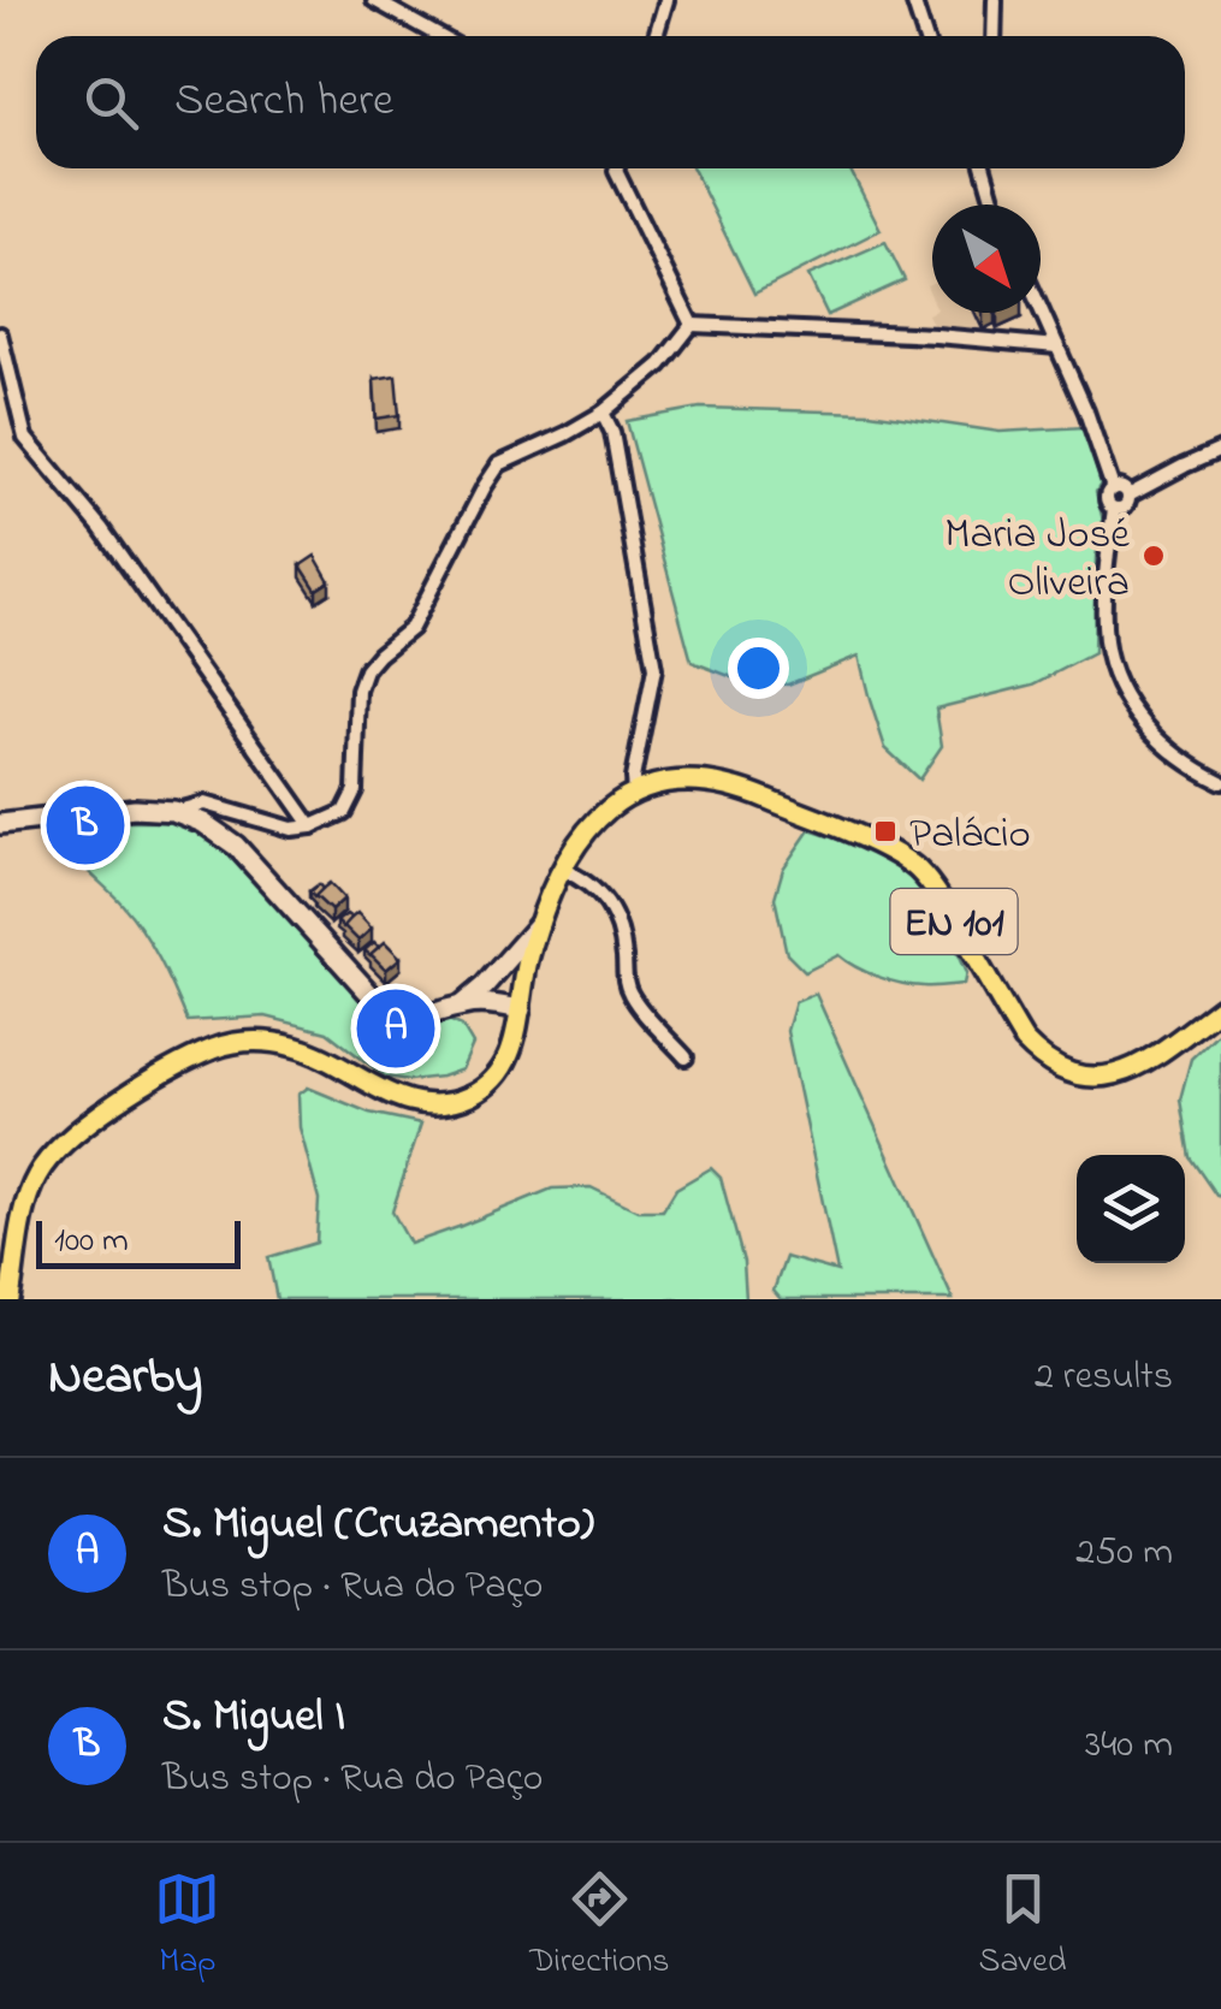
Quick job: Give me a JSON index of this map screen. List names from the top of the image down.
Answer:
{
  "streets": {
    "main road": ["EN 101"]
  },
  "places": {
    "other": ["Maria José Oliveira"],
    "transit": ["Palácio"]
  },
  "scale_bar": "100 m",
  "north": "bottom right",
  "page": {
    "search": "Search here",
    "pins": ["B", "A"],
    "scale": "100 m",
    "heading": ["Nearby", "2 results"],
    "list": [
      {
        "mark": "A",
        "name": "S. Miguel (Cruzamento)",
        "note": "Bus stop · Rua do Paço",
        "value": "250 m"
      },
      {
        "mark": "B",
        "name": "S. Miguel I",
        "note": "Bus stop · Rua do Paço",
        "value": "340 m"
      }
    ],
    "nav": ["Map", "Directions", "Saved"]
  }
}
